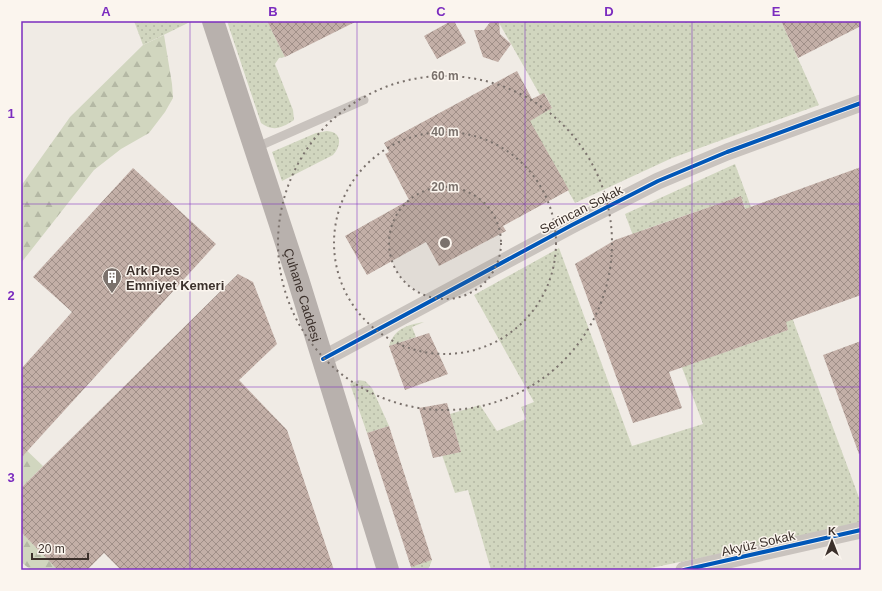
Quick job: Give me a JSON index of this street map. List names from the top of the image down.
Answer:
{
  "streets": {
    "main road": ["Çuhane Caddesi"],
    "street": ["Serincan Sokak", "Akyüz Sokak"]
  },
  "crossings": [
    ["Serincan Sokak", "Çuhane Caddesi"]
  ],
  "places": {
    "building": ["Ark Pres Emniyet Kemeri"]
  },
  "scale_bar": "20 m",
  "north": "top",
  "grid": {
    "columns": [
      "A",
      "B",
      "C",
      "D",
      "E"
    ],
    "rows": ["1", "2", "3"]
  },
  "rings": ["60 m", "40 m", "20 m"]
}
